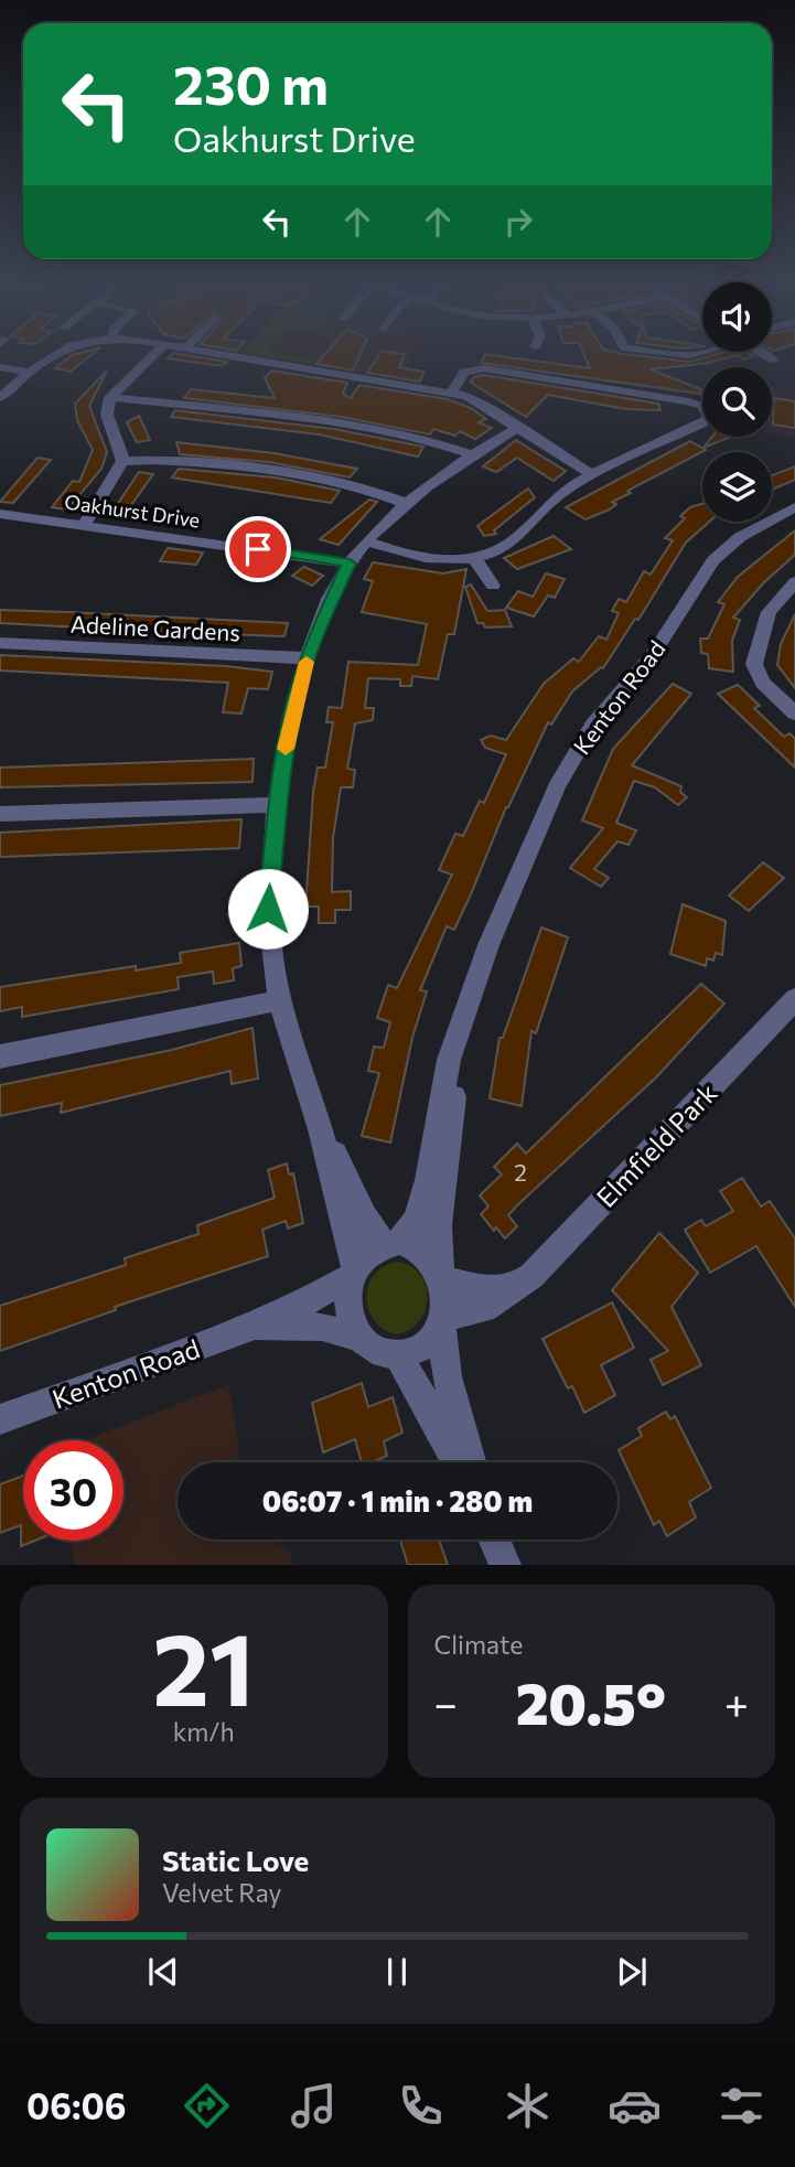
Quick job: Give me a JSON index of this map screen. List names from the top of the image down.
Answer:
{
  "streets": {
    "street": [
      "Oakhurst Drive",
      "Adeline Gardens",
      "Kenton Road",
      "Elmfield Park"
    ]
  },
  "crossings": [
    ["Kenton Road", "Elmfield Park"]
  ],
  "house_numbers": ["2"],
  "page": {
    "turn": ["230 m", "Oakhurst Drive"],
    "limit": "30",
    "trip": "06:07 · 1 min · 280 m",
    "tile": [
      ["21", "km/h"],
      "Climate"
    ],
    "heat": ["−", "20.5°", "+"],
    "song": ["Static Love", "Velvet Ray"],
    "tabs": "06:06"
  }
}
